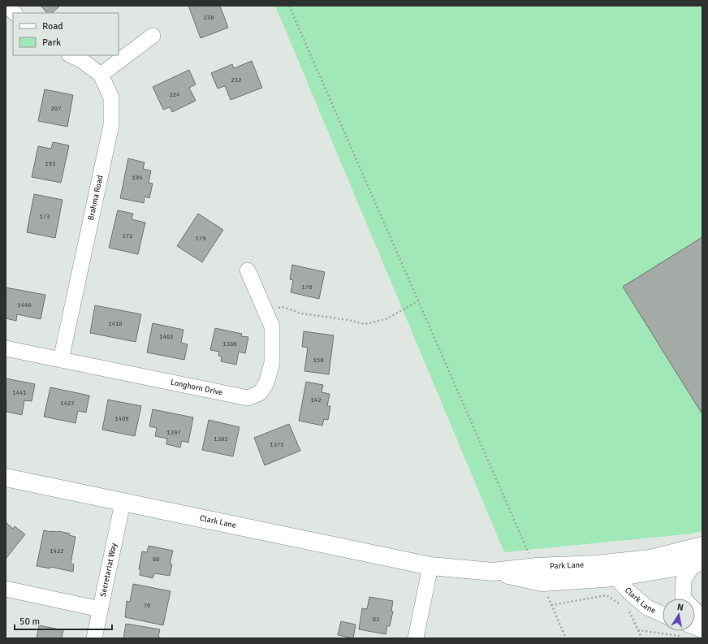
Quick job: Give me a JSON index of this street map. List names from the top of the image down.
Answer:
{
  "streets": {
    "street": [
      "Brahma Road",
      "Longhorn Drive",
      "Clark Lane",
      "Park Lane",
      "Secretariat Way"
    ]
  },
  "crossings": [
    ["Brahma Road", "Longhorn Drive"],
    ["Clark Lane", "Park Lane"],
    ["Clark Lane", "Secretariat Way"]
  ],
  "house_numbers": [
    "238",
    "232",
    "224",
    "207",
    "191",
    "194",
    "173",
    "172",
    "179",
    "176",
    "1446",
    "1418",
    "1402",
    "1386",
    "158",
    "1441",
    "142",
    "1427",
    "1409",
    "1397",
    "1383",
    "1371",
    "1422",
    "88",
    "76",
    "83"
  ],
  "legend": ["Road", "Park"],
  "scale_bar": "50 m",
  "north": "top"
}
